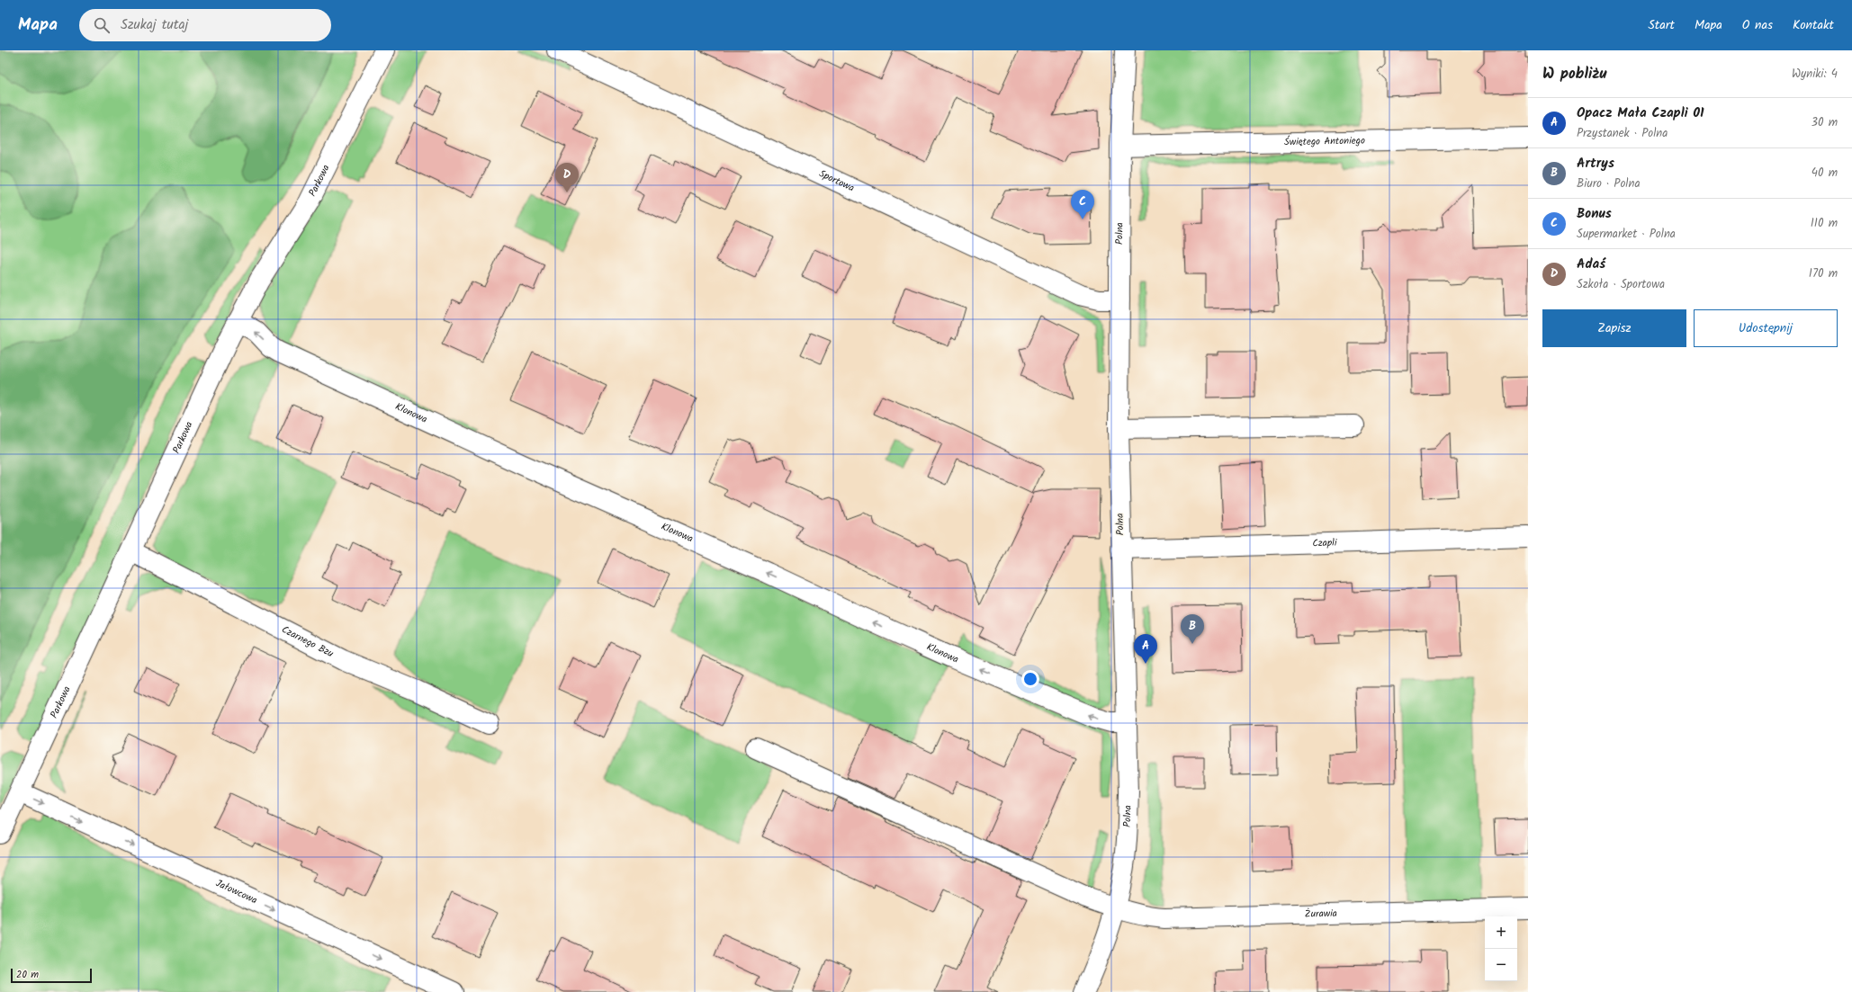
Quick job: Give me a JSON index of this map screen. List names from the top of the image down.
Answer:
{
  "streets": {
    "street": [
      "Świętego Antoniego",
      "Parkowa",
      "Sportowa",
      "Polna",
      "Klonowa",
      "Czapli",
      "Czarnego Bzu",
      "Jałowcowa",
      "Żurawia"
    ]
  },
  "crossings": [
    ["Świętego Antoniego", "Polna"],
    ["Parkowa", "Klonowa"],
    ["Parkowa", "Czarnego Bzu"],
    ["Parkowa", "Jałowcowa"],
    ["Sportowa", "Polna"],
    ["Polna", "Klonowa"],
    ["Polna", "Czapli"],
    ["Polna", "Żurawia"]
  ],
  "one_way": ["Klonowa", "Jałowcowa"],
  "scale_bar": "20 m",
  "page": {
    "header": "Mapa",
    "search": "Szukaj tutaj",
    "nav": [
      "Start",
      "Mapa",
      "O nas",
      "Kontakt"
    ],
    "heading": ["W pobliżu", "Wyniki: 4"],
    "list": [
      {
        "mark": "A",
        "name": "Opacz Mała Czapli 01",
        "note": "Przystanek · Polna",
        "value": "30 m"
      },
      {
        "mark": "B",
        "name": "Artrys",
        "note": "Biuro · Polna",
        "value": "40 m"
      },
      {
        "mark": "C",
        "name": "Bonus",
        "note": "Supermarket · Polna",
        "value": "110 m"
      },
      {
        "mark": "D",
        "name": "Adaś",
        "note": "Szkoła · Sportowa",
        "value": "170 m"
      }
    ],
    "pins": [
      "D",
      "C",
      "B",
      "A"
    ],
    "buttons": ["Zapisz", "Udostępnij"],
    "map_buttons": ["+", "−"],
    "scale": "20 m"
  }
}
